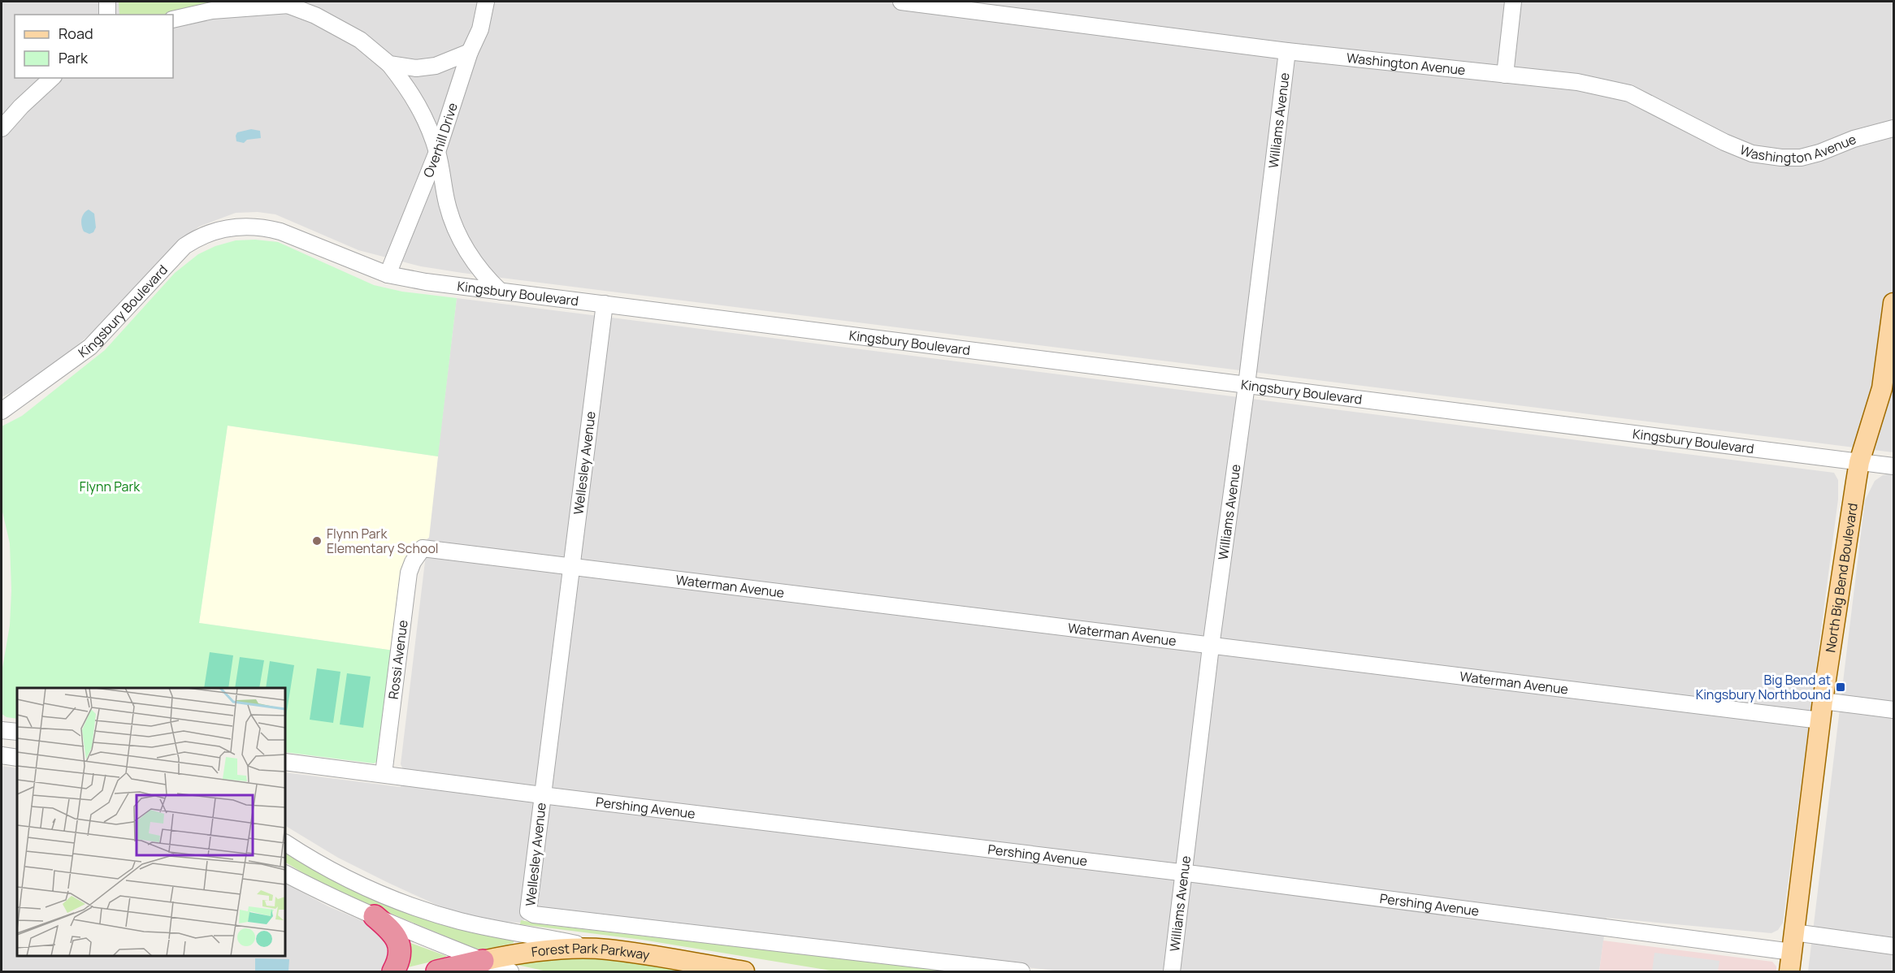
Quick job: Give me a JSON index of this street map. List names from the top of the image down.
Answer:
{
  "streets": {
    "highway": ["Forest Park Parkway"],
    "main road": ["North Big Bend Boulevard"],
    "street": [
      "Washington Avenue",
      "Williams Avenue",
      "Overhill Drive",
      "Kingsbury Boulevard",
      "Wellesley Avenue",
      "Waterman Avenue",
      "Rossi Avenue",
      "Pershing Avenue"
    ]
  },
  "crossings": [
    ["Washington Avenue", "Williams Avenue"],
    ["Williams Avenue", "Kingsbury Boulevard"],
    ["Williams Avenue", "Waterman Avenue"],
    ["Williams Avenue", "Pershing Avenue"],
    ["Overhill Drive", "Kingsbury Boulevard"],
    ["Kingsbury Boulevard", "Wellesley Avenue"],
    ["Kingsbury Boulevard", "North Big Bend Boulevard"],
    ["Wellesley Avenue", "Waterman Avenue"],
    ["Wellesley Avenue", "Pershing Avenue"],
    ["North Big Bend Boulevard", "Waterman Avenue"],
    ["North Big Bend Boulevard", "Pershing Avenue"],
    ["Waterman Avenue", "Rossi Avenue"],
    ["Rossi Avenue", "Pershing Avenue"]
  ],
  "parks": ["Flynn Park"],
  "places": {
    "other": ["Flynn Park Elementary School"],
    "transit": ["Big Bend at Kingsbury Northbound"]
  },
  "legend": ["Road", "Park"]
}
